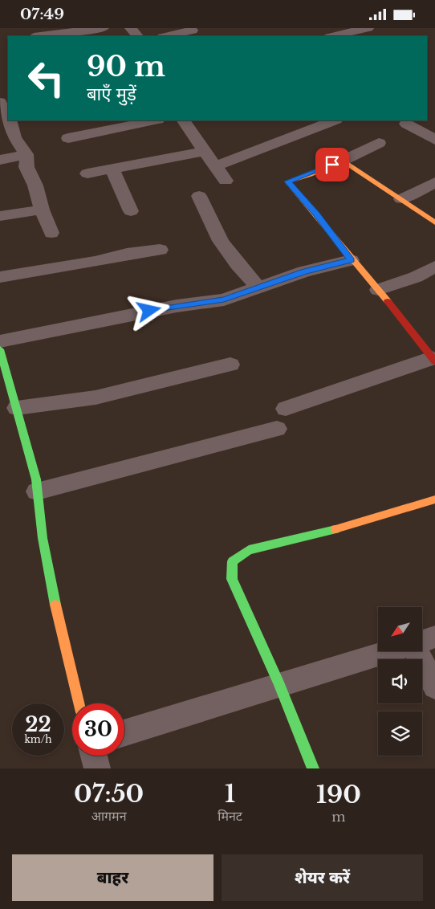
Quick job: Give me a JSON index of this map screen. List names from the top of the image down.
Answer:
{
  "north": "bottom left",
  "page": {
    "status": "07:49",
    "turn": ["90 m", "बाएँ मुड़ें"],
    "speed": "22 km/h",
    "limit": "30",
    "eta": [
      "07:50",
      "आगमन",
      "1",
      "मिनट",
      "190",
      "m"
    ],
    "buttons": ["बाहर", "शेयर करें"]
  }
}
